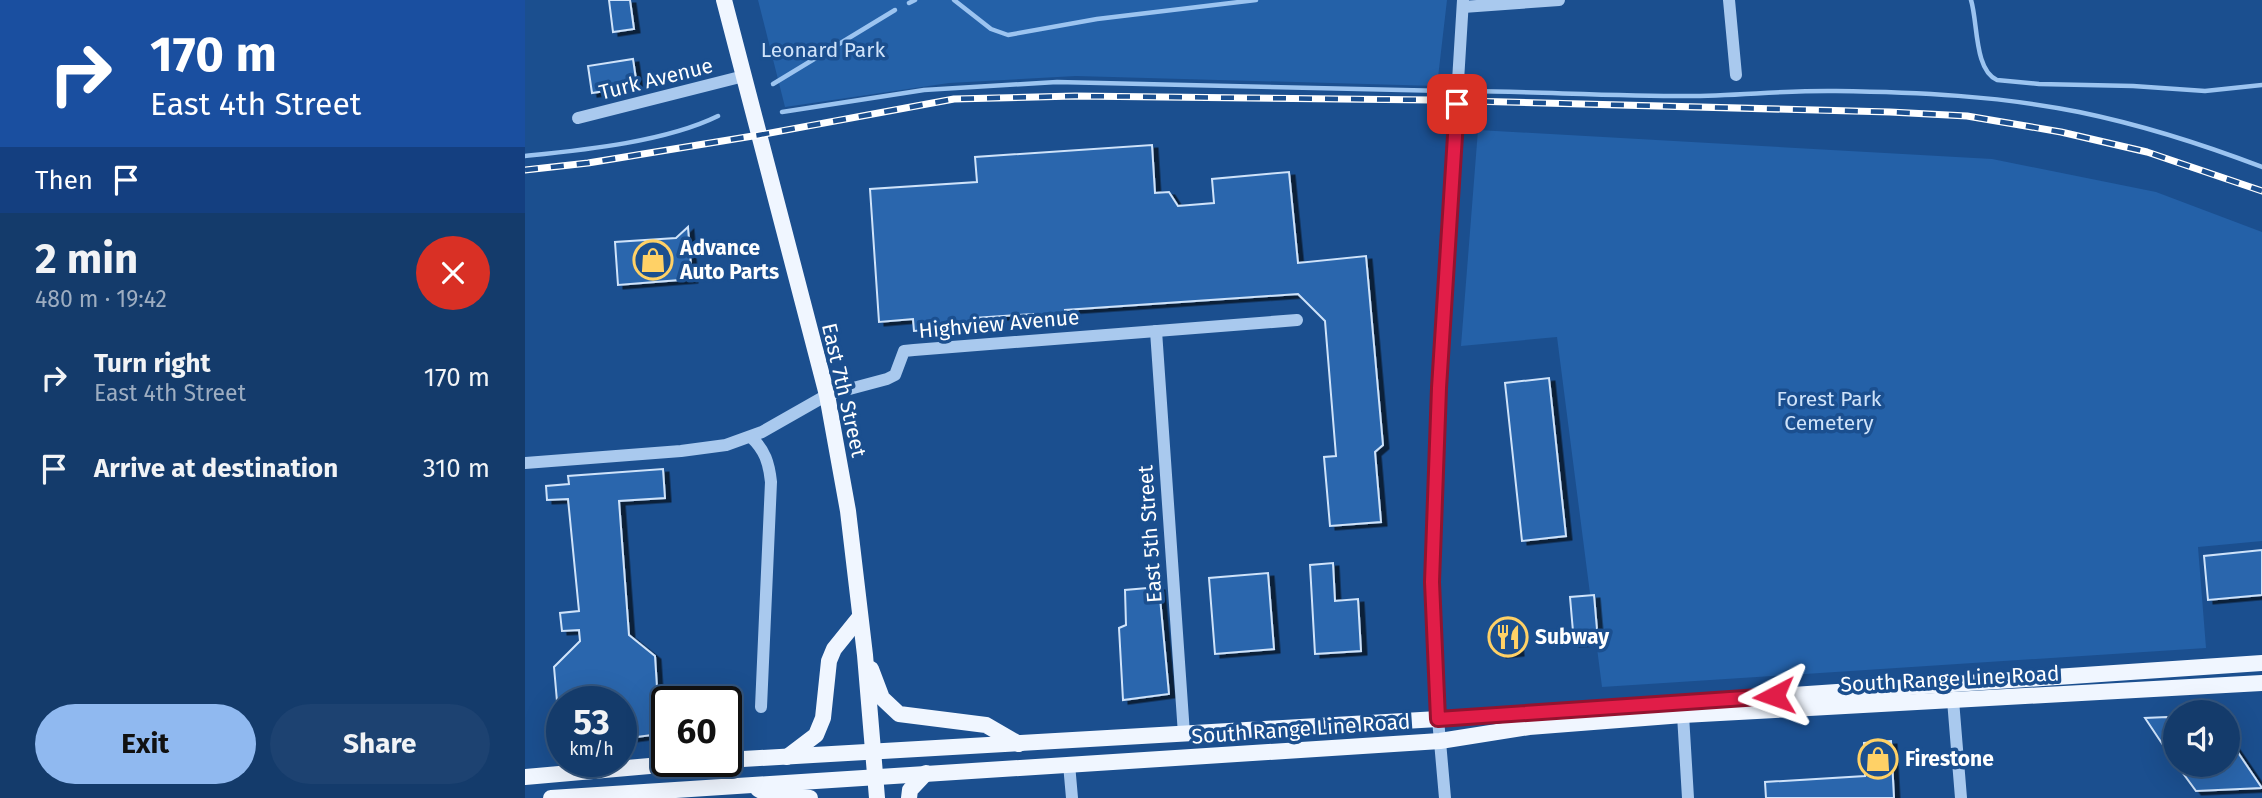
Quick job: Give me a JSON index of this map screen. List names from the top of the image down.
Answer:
{
  "streets": {
    "main road": ["East 7th Street", "South Range Line Road"],
    "street": ["Turk Avenue", "Highview Avenue", "East 5th Street"]
  },
  "crossings": [
    ["Turk Avenue", "East 7th Street"],
    ["Highview Avenue", "East 7th Street"],
    ["Highview Avenue", "East 5th Street"],
    ["East 7th Street", "South Range Line Road"],
    ["East 5th Street", "South Range Line Road"]
  ],
  "parks": ["Leonard Park", "Forest Park Cemetery"],
  "places": {
    "shop": ["Advance Auto Parts", "Firestone"],
    "restaurant": ["Subway"]
  },
  "page": {
    "turn": ["170 m", "East 4th Street"],
    "then": "Then",
    "heading": ["2 min", "480 m · 19:42"],
    "list": [
      {
        "name": "Turn right",
        "note": "East 4th Street",
        "value": "170 m"
      },
      {
        "name": "Arrive at destination",
        "value": "310 m"
      }
    ],
    "speed": "53 km/h",
    "limit": "60",
    "buttons": ["Exit", "Share"]
  }
}
